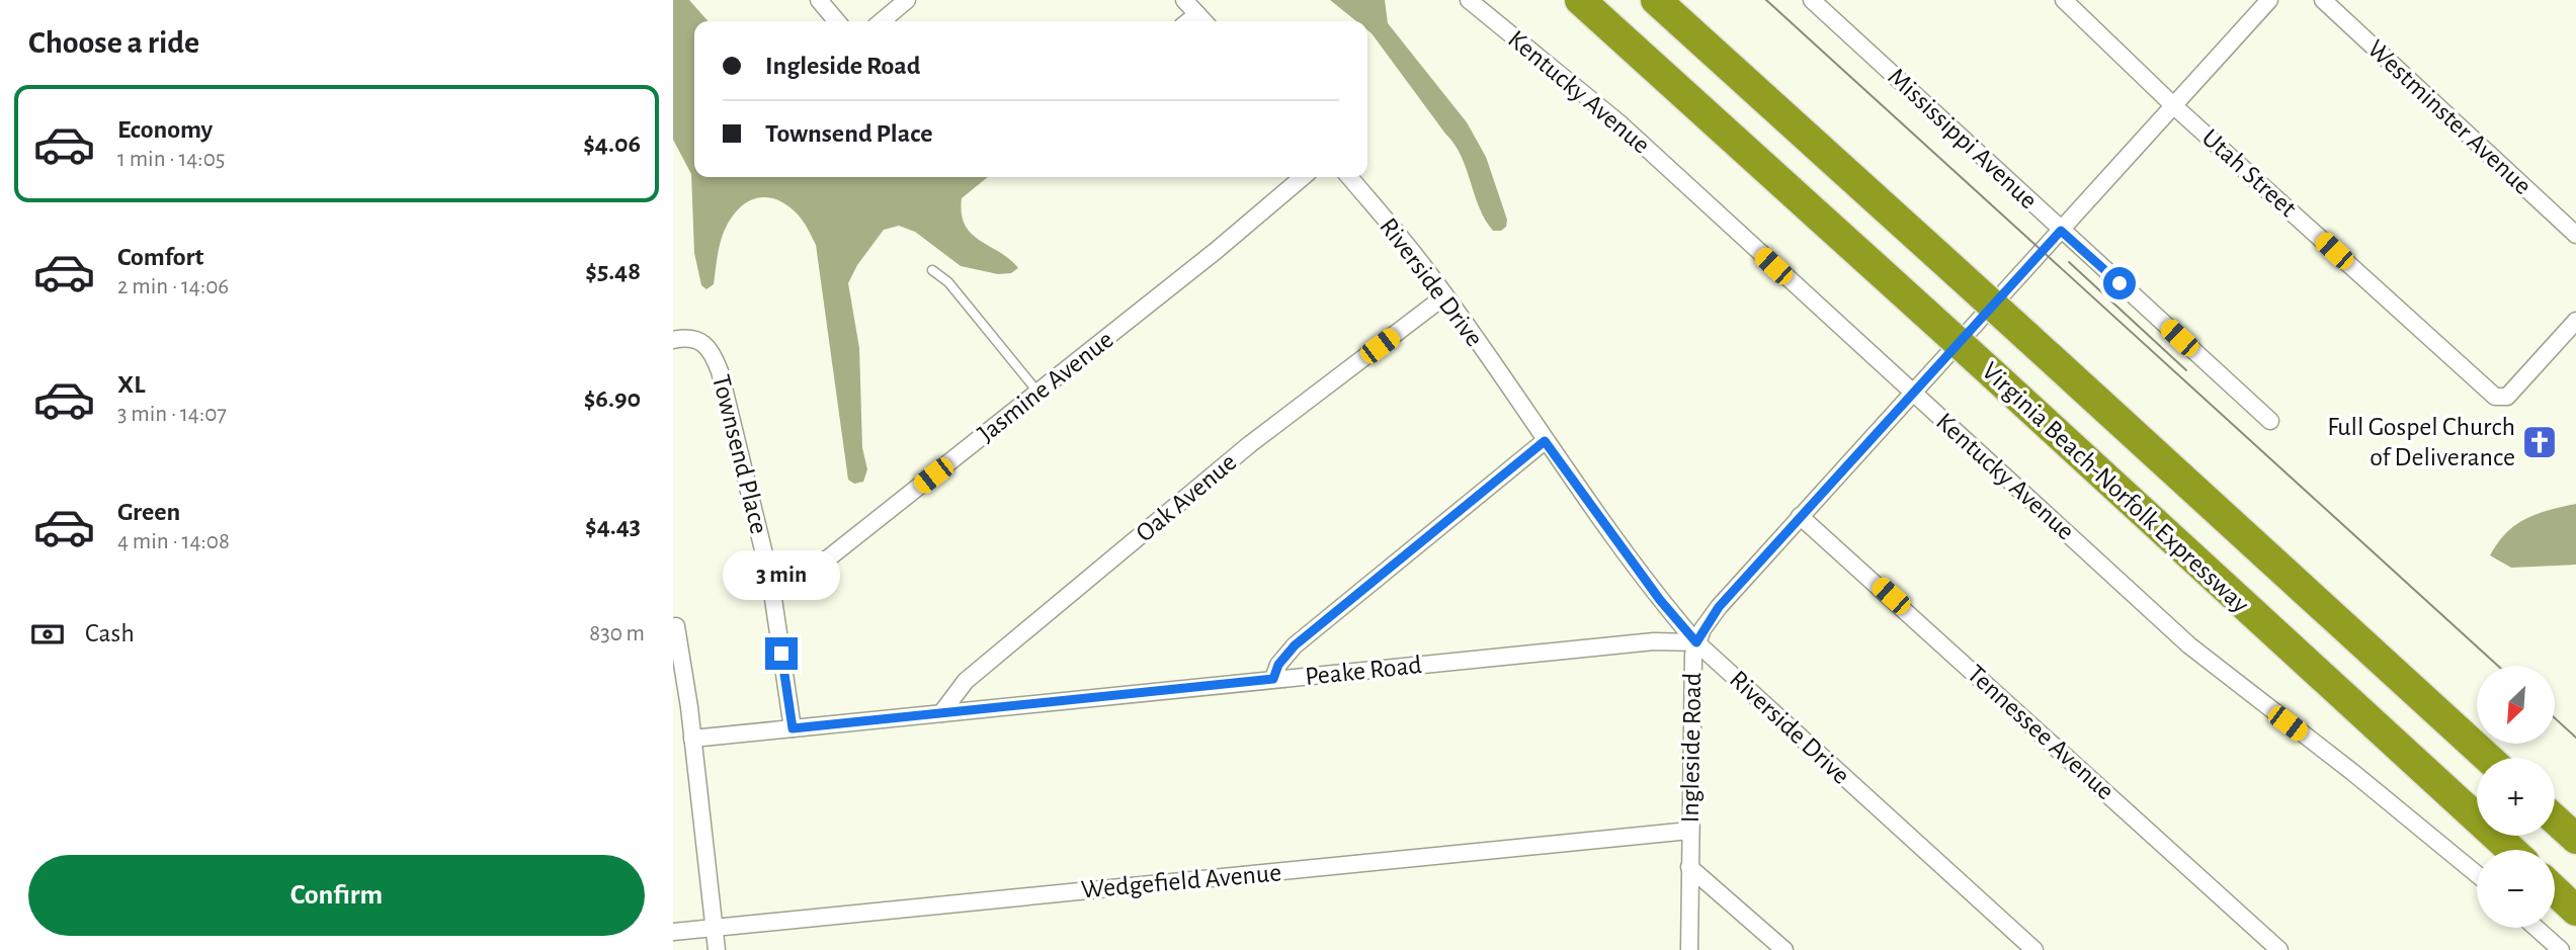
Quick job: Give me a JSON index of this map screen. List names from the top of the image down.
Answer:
{
  "streets": {
    "highway": ["Virginia Beach-Norfolk Expressway"],
    "street": [
      "Kentucky Avenue",
      "Westminster Avenue",
      "Mississippi Avenue",
      "Utah Street",
      "Riverside Drive",
      "Jasmine Avenue",
      "Townsend Place",
      "Oak Avenue",
      "Peake Road",
      "Tennessee Avenue",
      "Ingleside Road",
      "Wedgefield Avenue"
    ]
  },
  "crossings": [
    ["Kentucky Avenue", "Ingleside Road"],
    ["Mississippi Avenue", "Ingleside Road"],
    ["Utah Street", "Ingleside Road"],
    ["Riverside Drive", "Oak Avenue"],
    ["Riverside Drive", "Peake Road"],
    ["Riverside Drive", "Ingleside Road"],
    ["Jasmine Avenue", "Townsend Place"],
    ["Townsend Place", "Peake Road"],
    ["Oak Avenue", "Peake Road"],
    ["Peake Road", "Ingleside Road"],
    ["Tennessee Avenue", "Ingleside Road"],
    ["Ingleside Road", "Wedgefield Avenue"]
  ],
  "places": {
    "church": ["Full Gospel Church of Deliverance"]
  },
  "north": "bottom left",
  "page": {
    "heading": "Choose a ride",
    "banner": ["Ingleside Road", "Townsend Place"],
    "list": [
      {
        "name": "Economy",
        "note": "1 min · 14:05",
        "value": "$4.06"
      },
      {
        "name": "Comfort",
        "note": "2 min · 14:06",
        "value": "$5.48"
      },
      {
        "name": "XL",
        "note": "3 min · 14:07",
        "value": "$6.90"
      },
      {
        "name": "Green",
        "note": "4 min · 14:08",
        "value": "$4.43"
      }
    ],
    "bubble": "3 min",
    "pay": ["Cash", "830 m"],
    "map_buttons": ["+", "−"],
    "buttons": "Confirm"
  }
}
